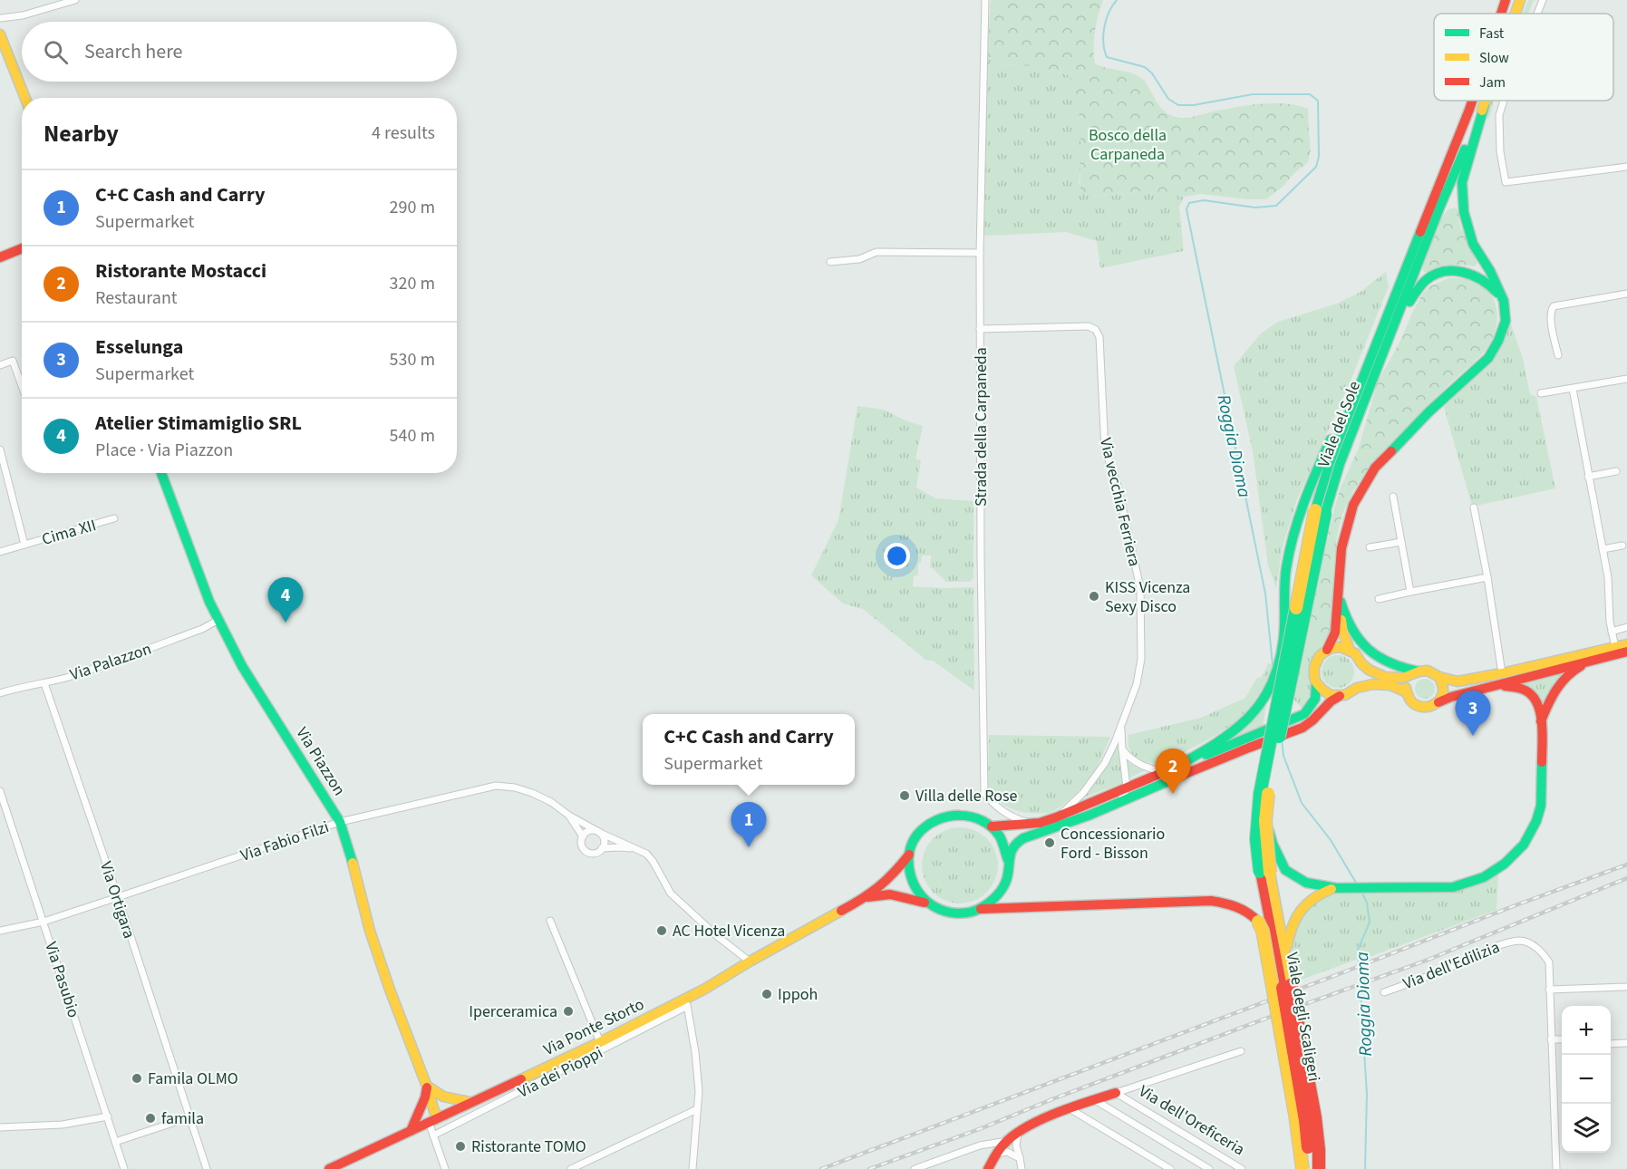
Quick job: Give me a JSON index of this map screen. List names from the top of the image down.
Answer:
{
  "streets": {
    "main road": [
      "Viale del Sole",
      "Via Piazzon",
      "Viale degli Scaligeri",
      "Via Ponte Storto",
      "Via dell'Oreficeria"
    ],
    "street": [
      "Strada della Carpaneda",
      "Via vecchia Ferriera",
      "Cima XII",
      "Via Palazzon",
      "Via Fabio Filzi",
      "Via Ortigara",
      "Via dell'Edilizia",
      "Via Pasubio",
      "Via dei Pioppi"
    ]
  },
  "crossings": [
    ["Viale del Sole", "Viale degli Scaligeri"],
    ["Strada della Carpaneda", "Via vecchia Ferriera"],
    ["Via Palazzon", "Via Piazzon"],
    ["Via Palazzon", "Via Ortigara"],
    ["Via Piazzon", "Via Fabio Filzi"],
    ["Via Piazzon", "Via Ponte Storto"],
    ["Via Fabio Filzi", "Via Ortigara"],
    ["Via Fabio Filzi", "Via Pasubio"],
    ["Via Ponte Storto", "Via dei Pioppi"]
  ],
  "water": ["Roggia Dioma"],
  "parks": ["Bosco della Carpaneda"],
  "places": [
    "KISS Vicenza Sexy Disco",
    "Villa delle Rose",
    "Concessionario Ford - Bisson",
    "AC Hotel Vicenza",
    "Ippoh",
    "Iperceramica",
    "Famila OLMO",
    "famila",
    "Ristorante TOMO"
  ],
  "legend": ["Fast", "Slow", "Jam"],
  "page": {
    "search": "Search here",
    "heading": ["Nearby", "4 results"],
    "list": [
      {
        "mark": "1",
        "name": "C+C Cash and Carry",
        "note": "Supermarket",
        "value": "290 m"
      },
      {
        "mark": "2",
        "name": "Ristorante Mostacci",
        "note": "Restaurant",
        "value": "320 m"
      },
      {
        "mark": "3",
        "name": "Esselunga",
        "note": "Supermarket",
        "value": "530 m"
      },
      {
        "mark": "4",
        "name": "Atelier Stimamiglio SRL",
        "note": "Place · Via Piazzon",
        "value": "540 m"
      }
    ],
    "pins": [
      "4",
      "3",
      "2",
      "1"
    ],
    "popup": ["C+C Cash and Carry", "Supermarket"],
    "map_buttons": ["+", "−"]
  }
}
